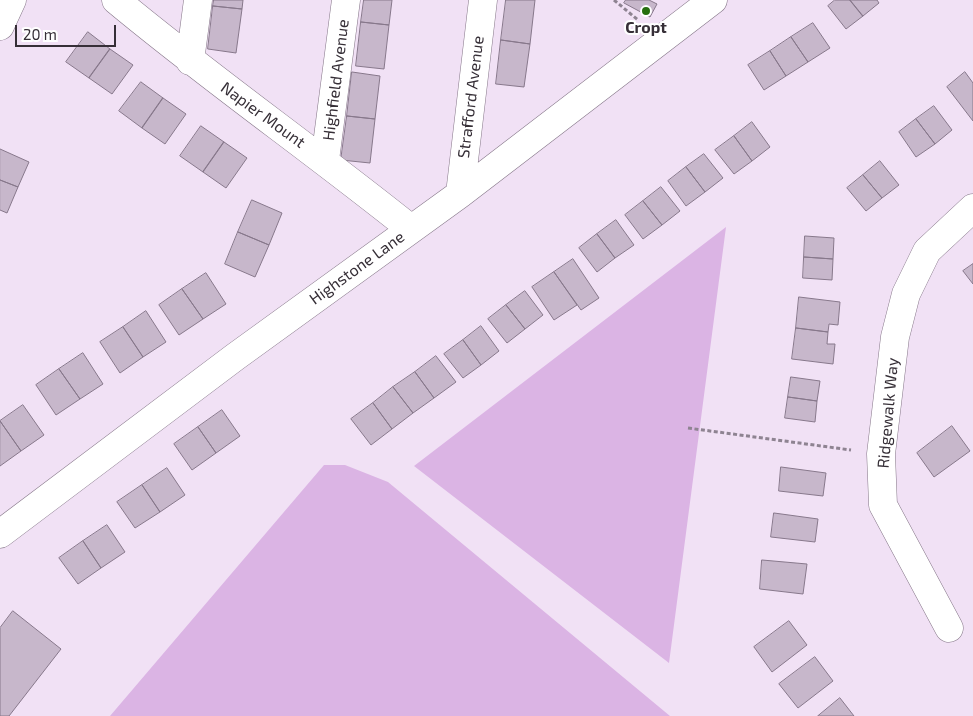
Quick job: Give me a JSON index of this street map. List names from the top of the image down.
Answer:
{
  "streets": {
    "street": [
      "Highfield Avenue",
      "Strafford Avenue",
      "Napier Mount",
      "Highstone Lane",
      "Ridgewalk Way"
    ]
  },
  "crossings": [
    ["Highfield Avenue", "Napier Mount"],
    ["Strafford Avenue", "Highstone Lane"],
    ["Napier Mount", "Highstone Lane"]
  ],
  "places": ["Cropt"],
  "scale_bar": "20 m"
}
